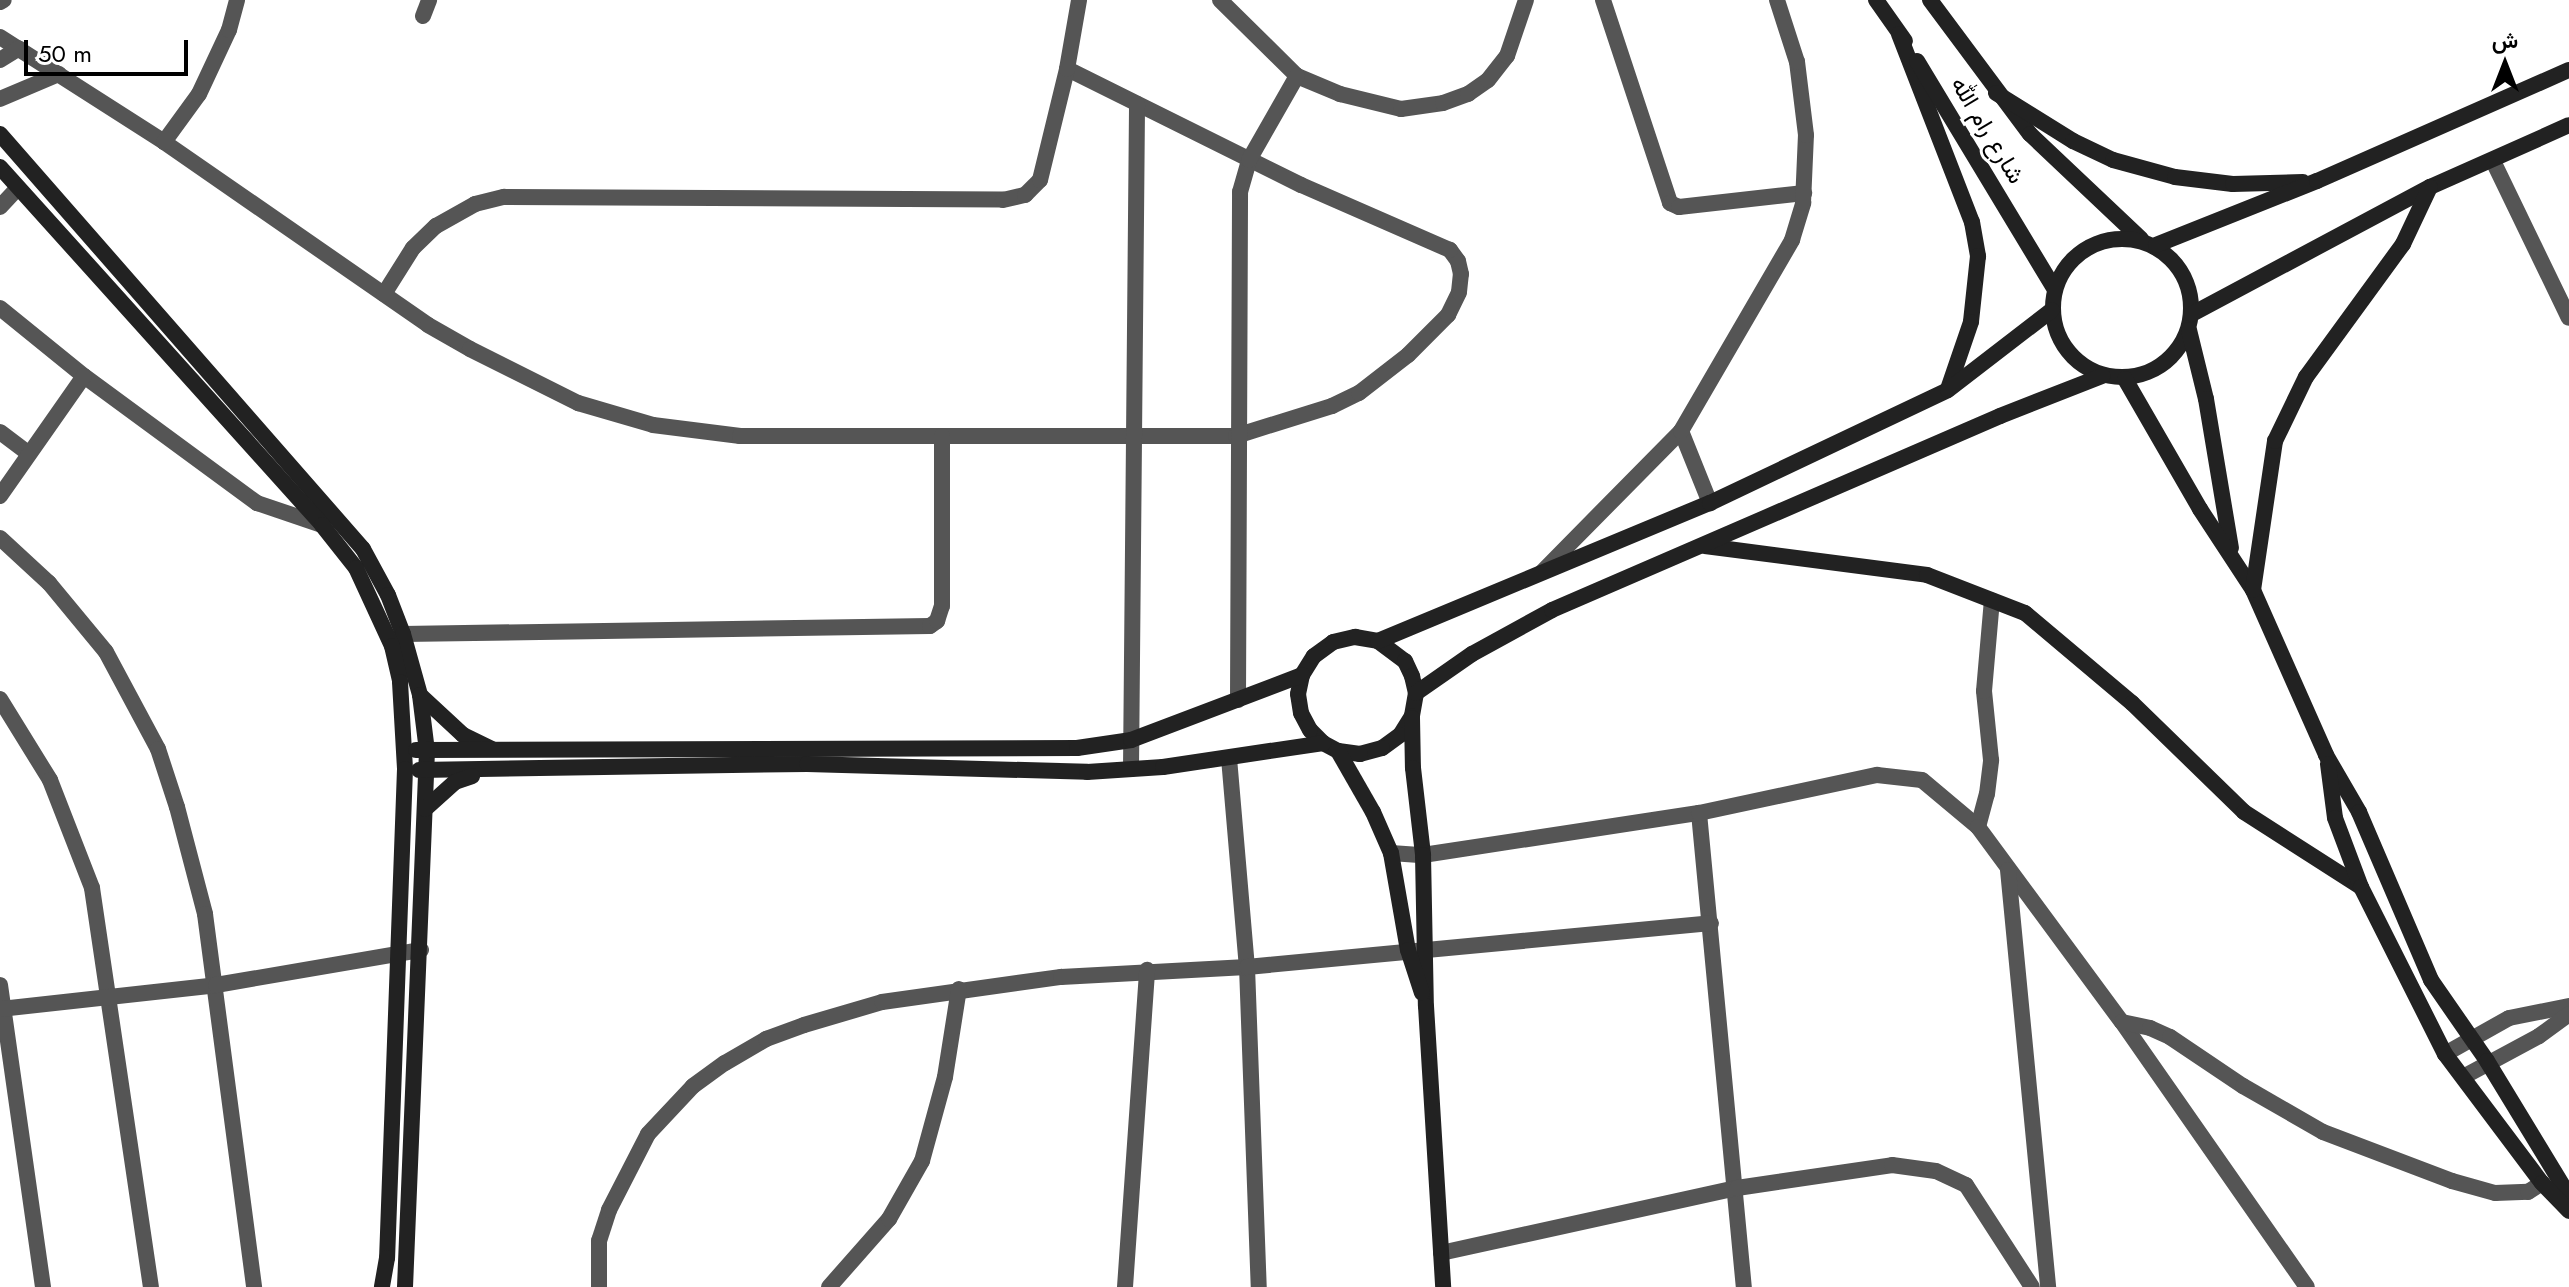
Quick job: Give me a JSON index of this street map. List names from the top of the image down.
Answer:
{
  "streets": {
    "street": ["شارع رام الله"]
  },
  "scale_bar": "50 m",
  "north": "top"
}
